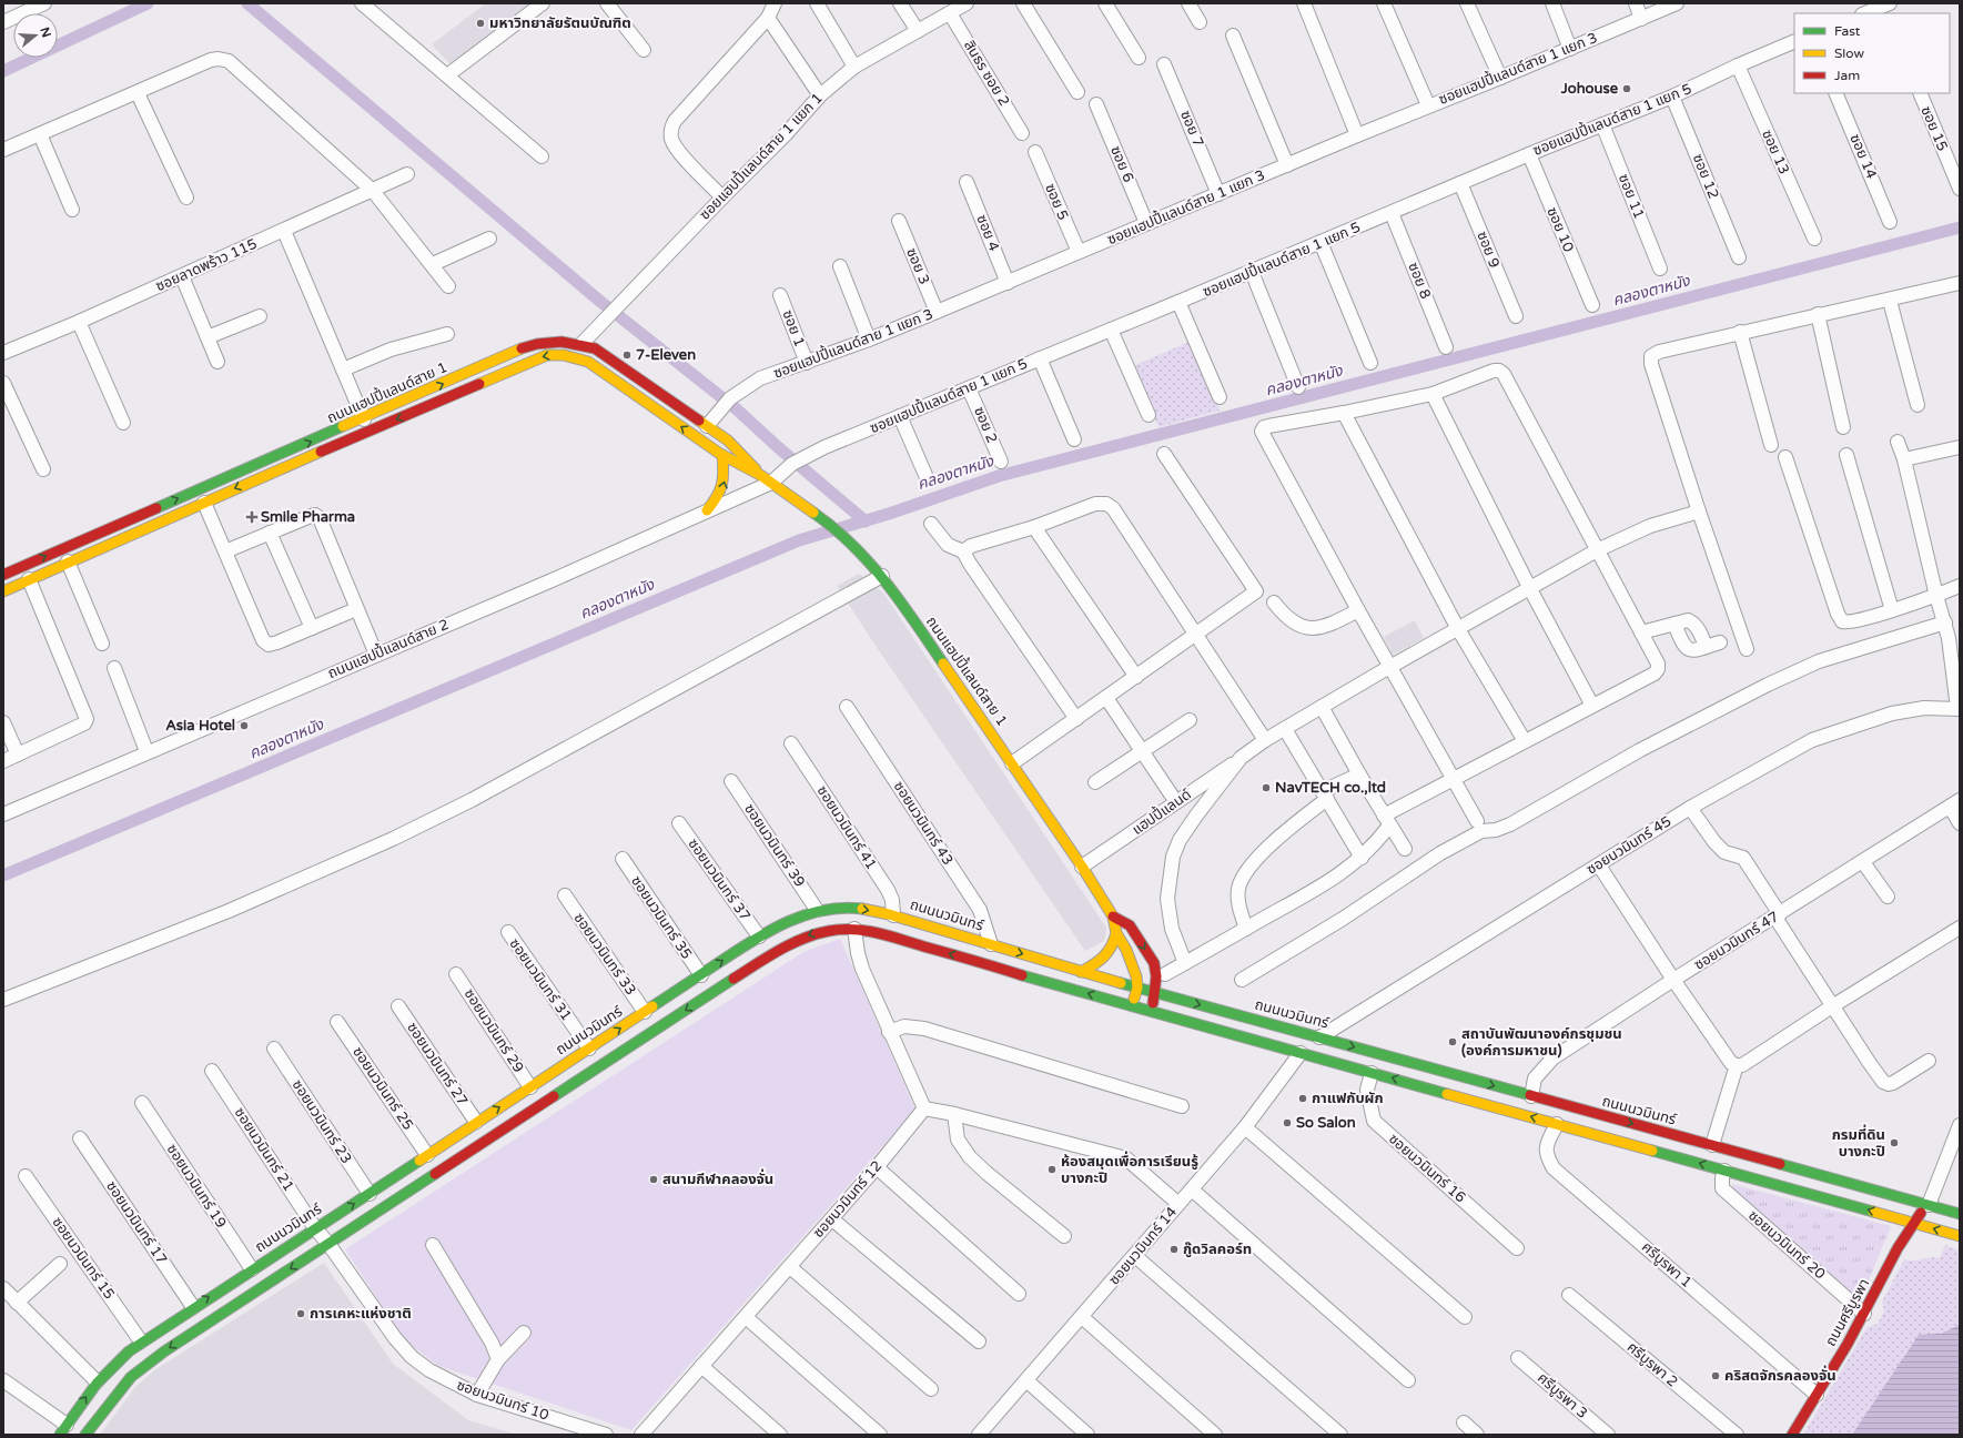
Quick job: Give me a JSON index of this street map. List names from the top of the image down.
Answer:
{
  "streets": {
    "main road": ["ถนนแฮปปี้แลนด์สาย 1", "ถนนนวมินทร์", "ถนนศรีบูรพา"],
    "street": [
      "ซอยแฮปปี้แลนด์สาย 1 แยก 3",
      "สินธร ซอย 2",
      "ซอยแฮปปี้แลนด์สาย 1 แยก 5",
      "ซอย 7",
      "ซอย 15",
      "ซอย 13",
      "ซอยแฮปปี้แลนด์สาย 1 แยก 1",
      "ซอย 14",
      "ซอย 6",
      "ซอย 12",
      "ซอย 11",
      "ซอย 5",
      "ซอย 10",
      "ซอย 4",
      "ซอย 9",
      "ซอยลาดพร้าว 115",
      "ซอย 3",
      "ซอย 8",
      "ซอย 1",
      "ซอย 2",
      "ถนนแฮปปี้แลนด์สาย 2",
      "แฮปปี้แลนด์",
      "ซอยนวมินทร์ 43",
      "ซอยนวมินทร์ 41",
      "ซอยนวมินทร์ 39",
      "ซอยนวมินทร์ 45",
      "ซอยนวมินทร์ 37",
      "ซอยนวมินทร์ 35",
      "ซอยนวมินทร์ 47",
      "ซอยนวมินทร์ 33",
      "ซอยนวมินทร์ 31",
      "ซอยนวมินทร์ 29",
      "ซอยนวมินทร์ 27",
      "ซอยนวมินทร์ 25",
      "ซอยนวมินทร์ 23",
      "ซอยนวมินทร์ 21",
      "ซอยนวมินทร์ 16",
      "ซอยนวมินทร์ 19",
      "ซอยนวมินทร์ 12",
      "ซอยนวมินทร์ 17",
      "ซอยนวมินทร์ 20",
      "ซอยนวมินทร์ 14",
      "ซอยนวมินทร์ 15",
      "ศรีบูรพา 1",
      "ศรีบูรพา 2",
      "ศรีบูรพา 3",
      "ซอยนวมินทร์ 10"
    ]
  },
  "crossings": [
    ["ซอยแฮปปี้แลนด์สาย 1 แยก 3", "ซอย 7"],
    ["ซอยแฮปปี้แลนด์สาย 1 แยก 3", "ซอย 6"],
    ["ซอยแฮปปี้แลนด์สาย 1 แยก 3", "ซอย 5"],
    ["ซอยแฮปปี้แลนด์สาย 1 แยก 3", "ซอย 4"],
    ["ซอยแฮปปี้แลนด์สาย 1 แยก 3", "ซอย 3"],
    ["ซอยแฮปปี้แลนด์สาย 1 แยก 3", "ซอย 1"],
    ["ซอยแฮปปี้แลนด์สาย 1 แยก 3", "ถนนแฮปปี้แลนด์สาย 1"],
    ["สินธร ซอย 2", "ซอยแฮปปี้แลนด์สาย 1 แยก 1"],
    ["ซอยแฮปปี้แลนด์สาย 1 แยก 5", "ซอย 13"],
    ["ซอยแฮปปี้แลนด์สาย 1 แยก 5", "ซอย 12"],
    ["ซอยแฮปปี้แลนด์สาย 1 แยก 5", "ซอย 11"],
    ["ซอยแฮปปี้แลนด์สาย 1 แยก 5", "ซอย 10"],
    ["ซอยแฮปปี้แลนด์สาย 1 แยก 5", "ซอย 9"],
    ["ซอยแฮปปี้แลนด์สาย 1 แยก 5", "ซอย 8"],
    ["ซอยแฮปปี้แลนด์สาย 1 แยก 5", "ถนนแฮปปี้แลนด์สาย 1"],
    ["ซอยแฮปปี้แลนด์สาย 1 แยก 5", "ซอย 2"],
    ["ซอยแฮปปี้แลนด์สาย 1 แยก 5", "ถนนแฮปปี้แลนด์สาย 2"],
    ["ซอยแฮปปี้แลนด์สาย 1 แยก 1", "ถนนแฮปปี้แลนด์สาย 1"],
    ["ถนนแฮปปี้แลนด์สาย 1", "ถนนแฮปปี้แลนด์สาย 2"],
    ["ถนนแฮปปี้แลนด์สาย 1", "แฮปปี้แลนด์"],
    ["ถนนแฮปปี้แลนด์สาย 1", "ถนนนวมินทร์"],
    ["ซอยนวมินทร์ 43", "ถนนนวมินทร์"],
    ["ซอยนวมินทร์ 41", "ถนนนวมินทร์"],
    ["ซอยนวมินทร์ 39", "ถนนนวมินทร์"],
    ["ซอยนวมินทร์ 45", "ถนนนวมินทร์"],
    ["ซอยนวมินทร์ 37", "ถนนนวมินทร์"],
    ["ถนนนวมินทร์", "ซอยนวมินทร์ 35"],
    ["ถนนนวมินทร์", "ซอยนวมินทร์ 47"],
    ["ถนนนวมินทร์", "ซอยนวมินทร์ 33"],
    ["ถนนนวมินทร์", "ซอยนวมินทร์ 31"],
    ["ถนนนวมินทร์", "ซอยนวมินทร์ 29"],
    ["ถนนนวมินทร์", "ซอยนวมินทร์ 27"],
    ["ถนนนวมินทร์", "ซอยนวมินทร์ 25"],
    ["ถนนนวมินทร์", "ซอยนวมินทร์ 23"],
    ["ถนนนวมินทร์", "ซอยนวมินทร์ 21"],
    ["ถนนนวมินทร์", "ซอยนวมินทร์ 19"],
    ["ถนนนวมินทร์", "ซอยนวมินทร์ 17"],
    ["ถนนนวมินทร์", "ซอยนวมินทร์ 15"],
    ["ถนนนวมินทร์", "ถนนศรีบูรพา"],
    ["ซอยนวมินทร์ 21", "ซอยนวมินทร์ 10"],
    ["ซอยนวมินทร์ 20", "ถนนศรีบูรพา"],
    ["ศรีบูรพา 1", "ถนนศรีบูรพา"]
  ],
  "water": ["คลองตาหนัง"],
  "places": {
    "other": [
      "มหาวิทยาลัยรัตนบัณฑิต",
      "Johouse",
      "7-Eleven",
      "Asia Hotel",
      "NavTECH co.,ltd",
      "สถาบันพัฒนาองค์กรชุมชน (องค์การมหาชน)",
      "กาแฟกับผัก",
      "So Salon",
      "กรมที่ดิน บางกะปิ",
      "ห้องสมุดเพื่อการเรียนรู้ บางกะปิ",
      "สนามกีฬาคลองจั่น",
      "กู๊ดวิลคอร์ท",
      "การเคหะแห่งชาติ",
      "คริสตจักรคลองจั่น"
    ],
    "health": ["Smile Pharma"]
  },
  "legend": ["Fast", "Slow", "Jam"],
  "north": "right"
}
